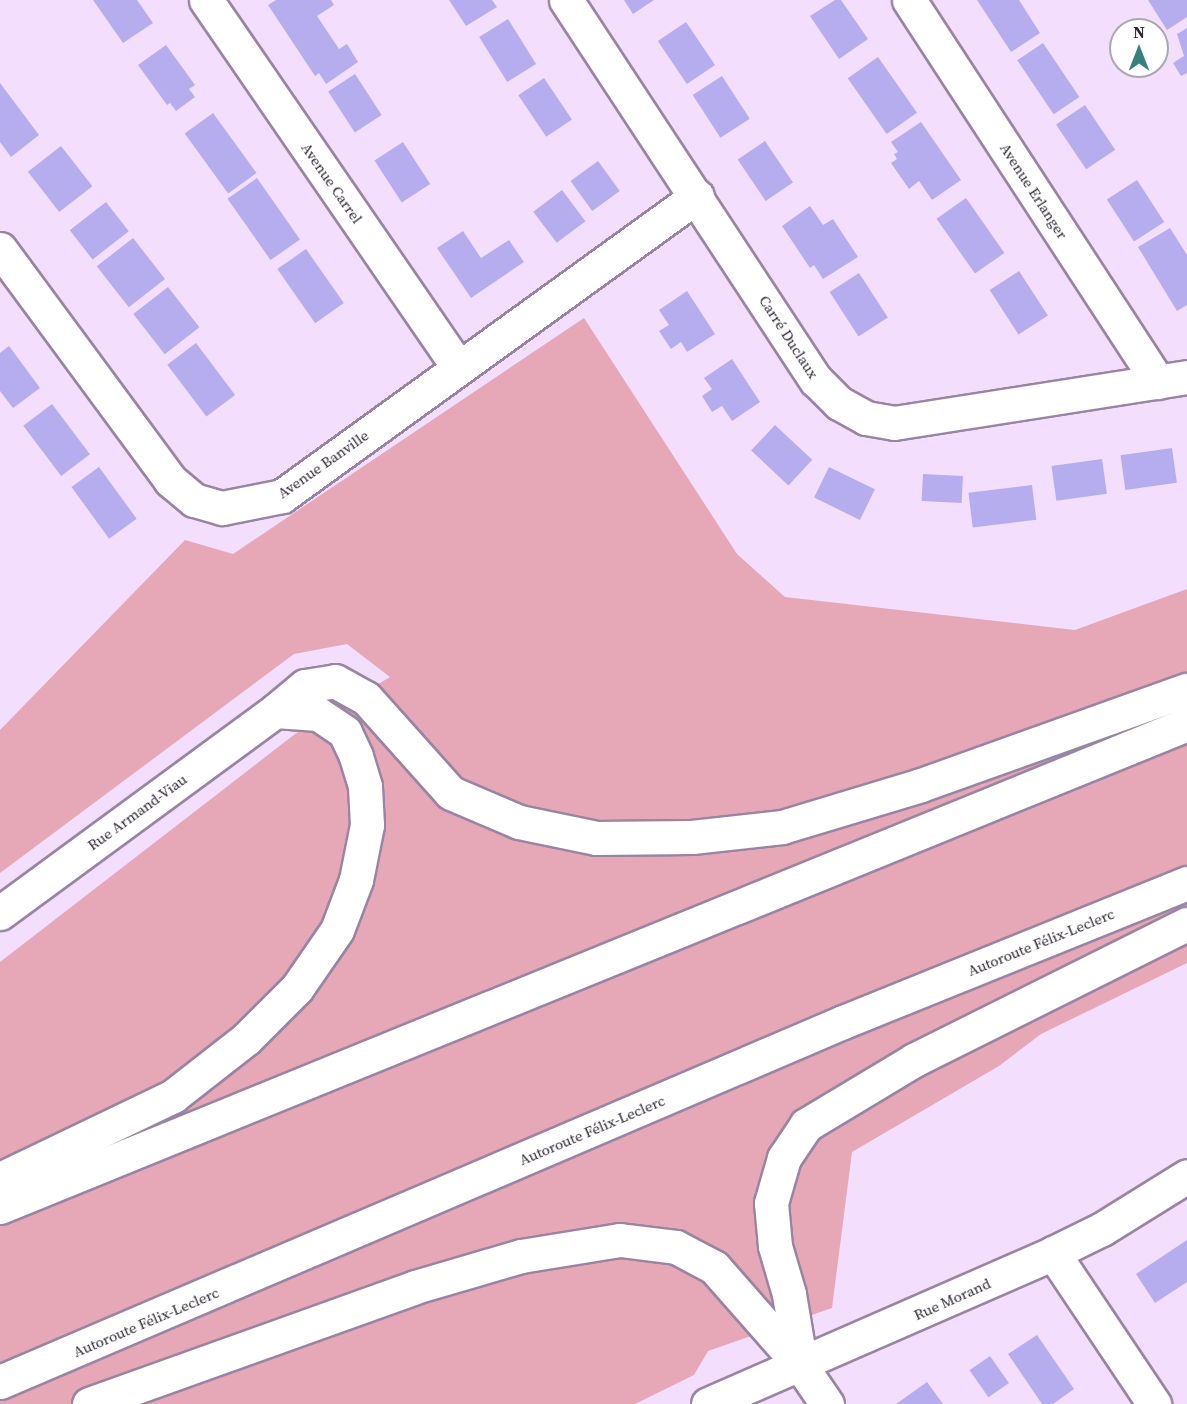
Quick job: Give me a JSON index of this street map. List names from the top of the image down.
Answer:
{
  "streets": {
    "main road": [
      "Avenue Carrel",
      "Avenue Erlanger",
      "Carré Duclaux",
      "Avenue Banville",
      "Rue Armand-Viau",
      "Autoroute Félix-Leclerc",
      "Rue Morand"
    ]
  },
  "crossings": [
    ["Avenue Carrel", "Avenue Banville"],
    ["Avenue Erlanger", "Carré Duclaux"],
    ["Carré Duclaux", "Avenue Banville"]
  ],
  "north": "top"
}
